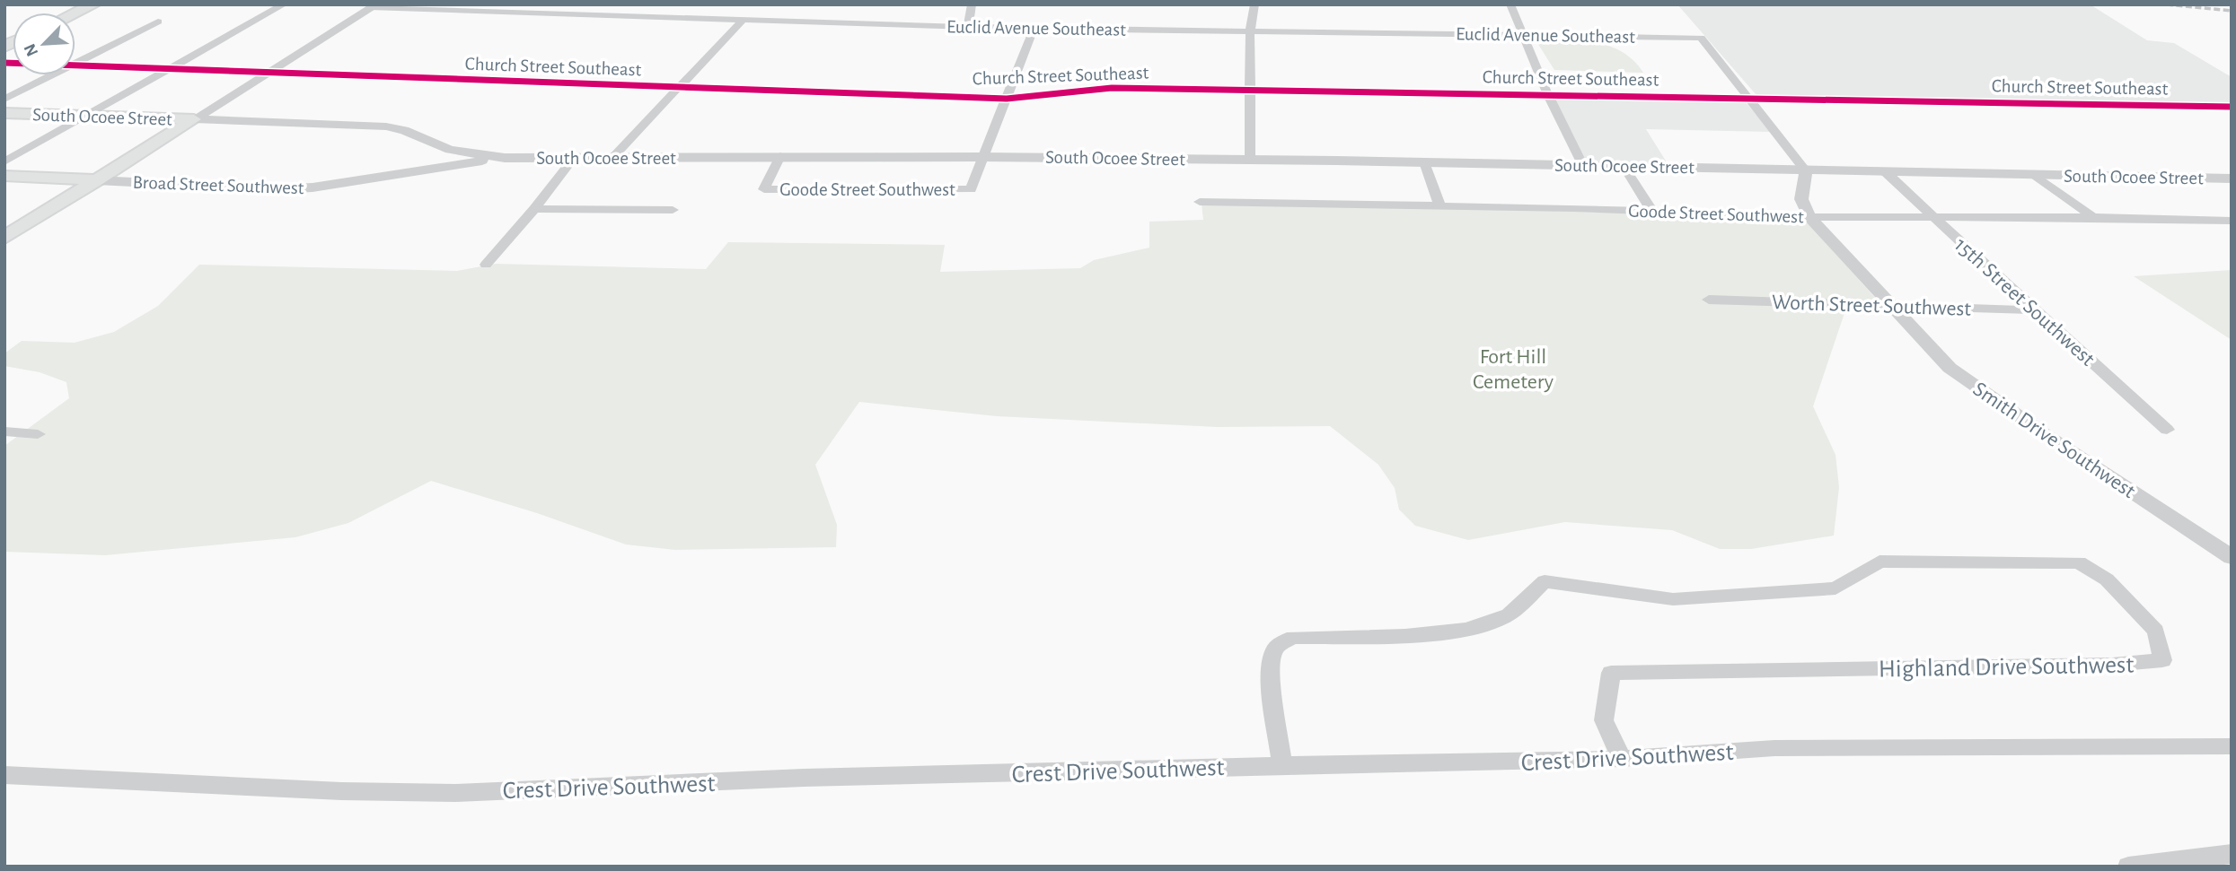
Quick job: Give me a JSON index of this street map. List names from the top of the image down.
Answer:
{
  "streets": {
    "main road": ["South Ocoee Street", "Broad Street Southwest"],
    "street": [
      "Euclid Avenue Southeast",
      "Church Street Southeast",
      "Goode Street Southwest",
      "15th Street Southwest",
      "Worth Street Southwest",
      "Smith Drive Southwest",
      "Highland Drive Southwest",
      "Crest Drive Southwest"
    ]
  },
  "crossings": [
    ["Euclid Avenue Southeast", "Church Street Southeast"],
    ["South Ocoee Street", "Broad Street Southwest"],
    ["South Ocoee Street", "Goode Street Southwest"],
    ["South Ocoee Street", "15th Street Southwest"],
    ["Goode Street Southwest", "15th Street Southwest"],
    ["Goode Street Southwest", "Smith Drive Southwest"],
    ["15th Street Southwest", "Worth Street Southwest"],
    ["Worth Street Southwest", "Smith Drive Southwest"],
    ["Highland Drive Southwest", "Crest Drive Southwest"]
  ],
  "parks": ["Fort Hill Cemetery"],
  "north": "bottom left"
}
